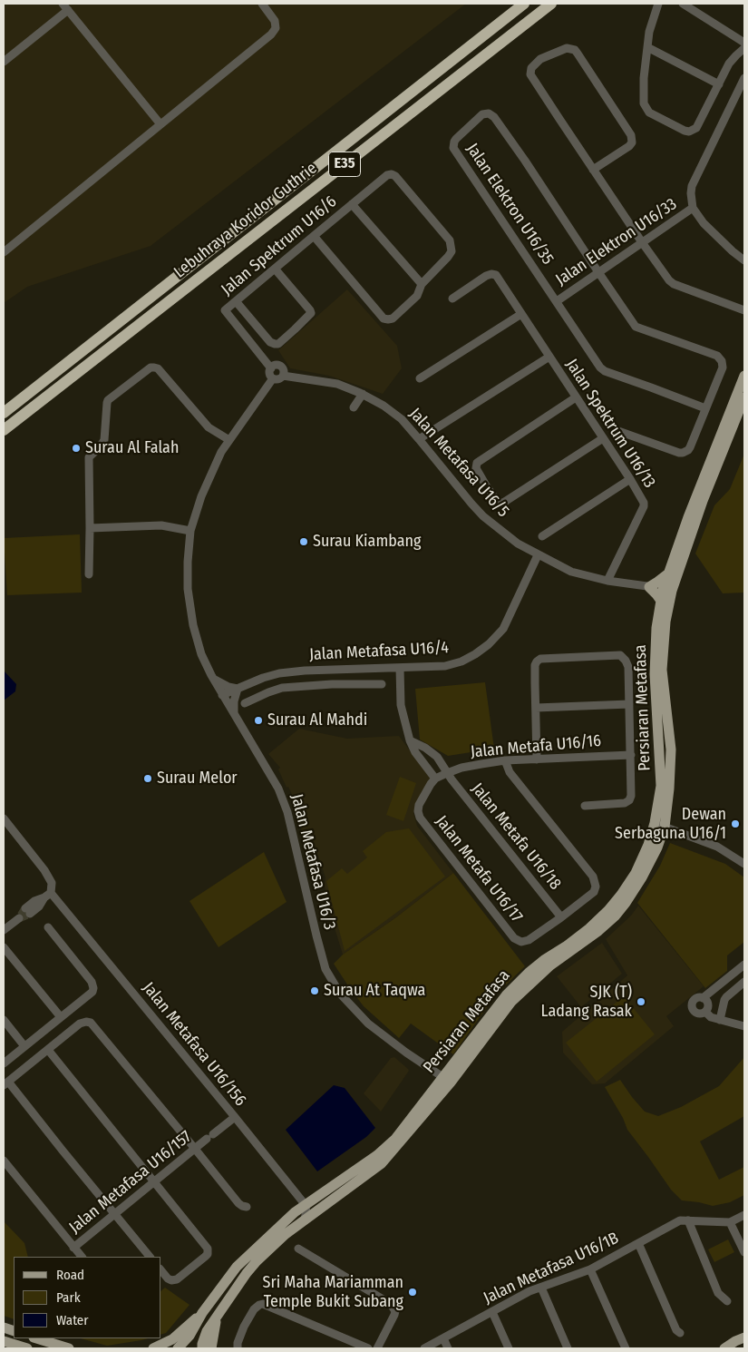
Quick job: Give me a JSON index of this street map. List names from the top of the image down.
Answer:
{
  "streets": {
    "highway": ["E35", "Lebuhraya Koridor Guthrie"],
    "main road": ["Persiaran Metafasa"],
    "street": [
      "Jalan Elektron U16/35",
      "Jalan Elektron U16/33",
      "Jalan Spektrum U16/6",
      "Jalan Spektrum U16/13",
      "Jalan Metafasa U16/5",
      "Jalan Metafasa U16/4",
      "Jalan Metafa U16/16",
      "Jalan Metafa U16/18",
      "Jalan Metafasa U16/3",
      "Jalan Metafa U16/17",
      "Jalan Metafasa U16/156",
      "Jalan Metafasa U16/157",
      "Jalan Metafasa U16/1B"
    ]
  },
  "crossings": [
    ["Jalan Elektron U16/35", "Jalan Elektron U16/33"],
    ["Jalan Spektrum U16/6", "Jalan Metafasa U16/5"],
    ["Jalan Spektrum U16/6", "Jalan Metafasa U16/3"],
    ["Jalan Spektrum U16/13", "Jalan Metafasa U16/5"],
    ["Jalan Metafasa U16/5", "Jalan Metafasa U16/4"],
    ["Jalan Metafasa U16/5", "Persiaran Metafasa"],
    ["Jalan Metafasa U16/5", "Jalan Metafasa U16/3"],
    ["Jalan Metafasa U16/4", "Jalan Metafasa U16/3"],
    ["Persiaran Metafasa", "Jalan Metafasa U16/3"],
    ["Persiaran Metafasa", "Jalan Metafasa U16/156"],
    ["Jalan Metafa U16/16", "Jalan Metafa U16/18"],
    ["Jalan Metafa U16/16", "Jalan Metafa U16/17"],
    ["Jalan Metafa U16/18", "Jalan Metafa U16/17"],
    ["Jalan Metafasa U16/156", "Jalan Metafasa U16/157"]
  ],
  "places": [
    "Surau Al Falah",
    "Surau Kiambang",
    "Surau Al Mahdi",
    "Surau Melor",
    "Dewan Serbaguna U16/1",
    "Surau At Taqwa",
    "SJK (T) Ladang Rasak",
    "Sri Maha Mariamman Temple Bukit Subang"
  ],
  "legend": ["Road", "Park", "Water"]
}
